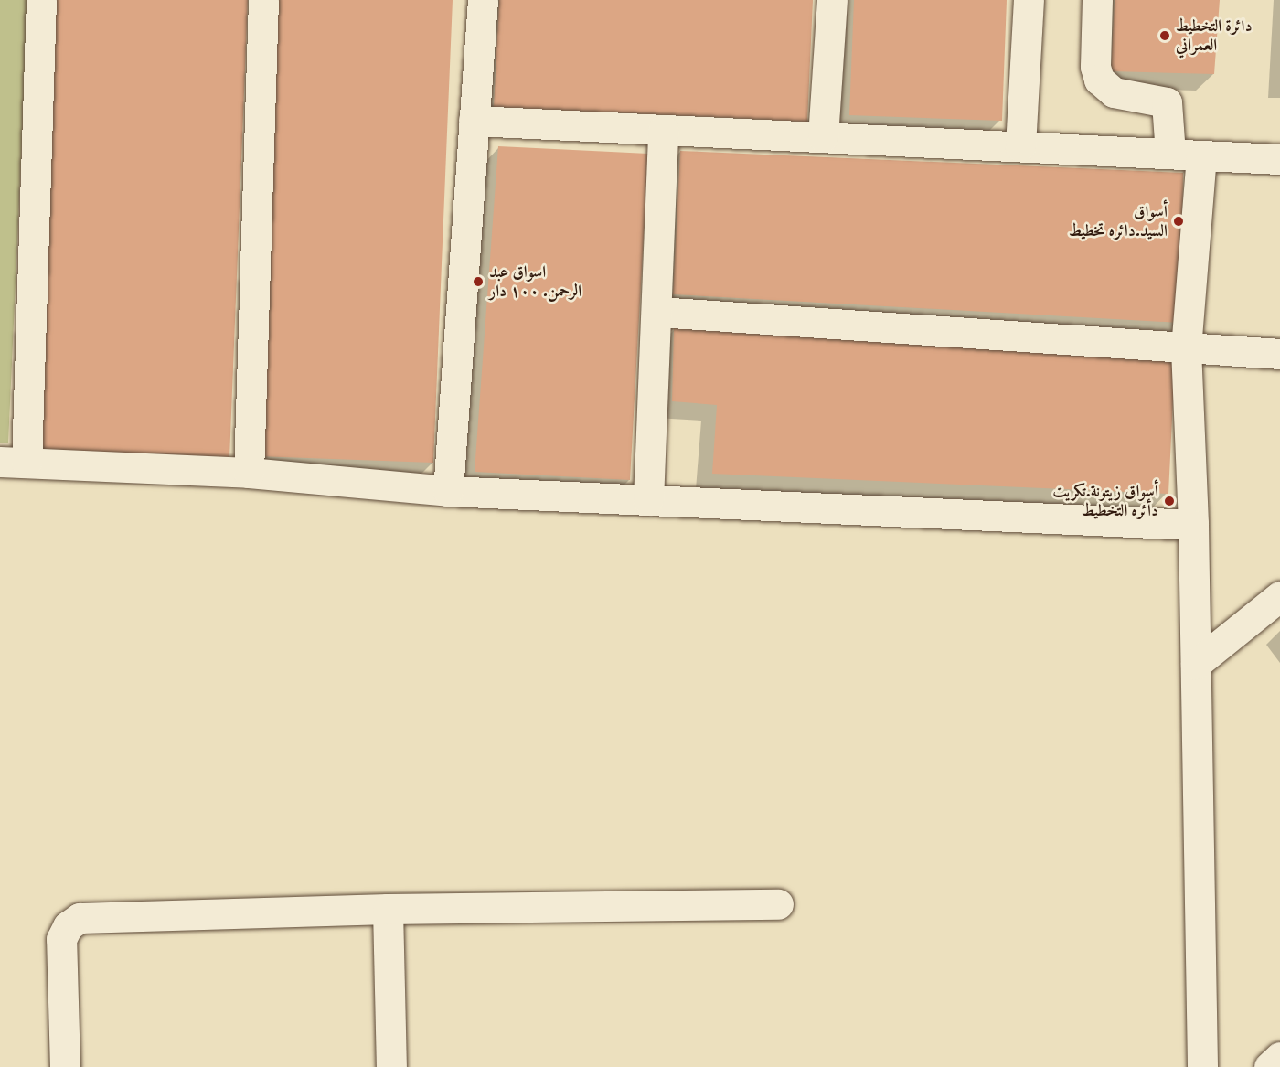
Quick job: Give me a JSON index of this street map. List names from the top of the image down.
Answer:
{
  "places": [
    "دائرة التخطيط العمراني",
    "أسواق السيد.دائره تخطيط",
    "اسواق عبد الرحمن. ١٠٠ دار",
    "أسواق زيتونة.تكريت دأئره التخطيط"
  ]
}
